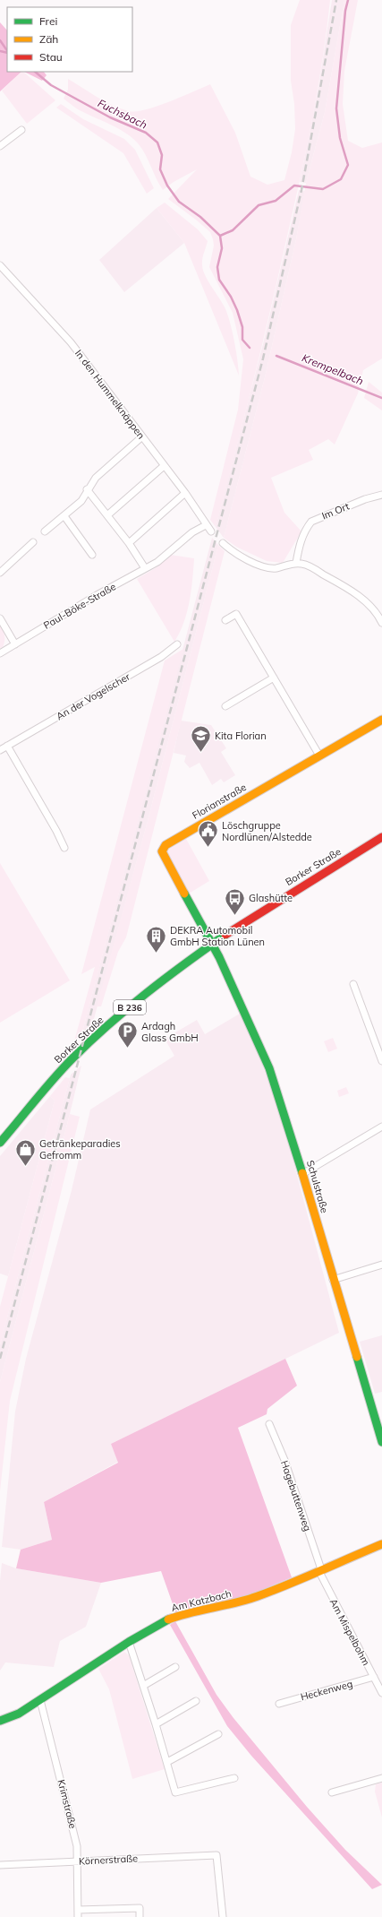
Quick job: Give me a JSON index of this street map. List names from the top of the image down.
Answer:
{
  "streets": {
    "street": [
      "In den Hummelknäppen",
      "Im Ort",
      "Paul-Böke-Straße",
      "An der Vogelscher",
      "Florianstraße",
      "Borker Straße",
      "B 236",
      "Schulstraße",
      "Hagebuttenweg",
      "Am Katzbach",
      "Am Mispelbohm",
      "Heckenweg",
      "Krimstraße",
      "Körnerstraße"
    ]
  },
  "crossings": [
    ["In den Hummelknäppen", "Paul-Böke-Straße"],
    ["Florianstraße", "Borker Straße"],
    ["Florianstraße", "Schulstraße"],
    ["Borker Straße", "Schulstraße"],
    ["Hagebuttenweg", "Am Katzbach"],
    ["Hagebuttenweg", "Am Mispelbohm"],
    ["Am Katzbach", "Am Mispelbohm"],
    ["Am Katzbach", "Krimstraße"],
    ["Am Mispelbohm", "Heckenweg"],
    ["Krimstraße", "Körnerstraße"]
  ],
  "water": ["Fuchsbach", "Krempelbach"],
  "places": {
    "school or university": ["Kita Florian"],
    "public building": ["Löschgruppe Nordlünen/Alstedde"],
    "bus stop": ["Glashütte"],
    "building": ["DEKRA Automobil GmbH Station Lünen"],
    "parking": ["Ardagh Glass GmbH"],
    "shop": ["Getränkeparadies Gefromm"]
  },
  "legend": ["Frei", "Zäh", "Stau"]
}
